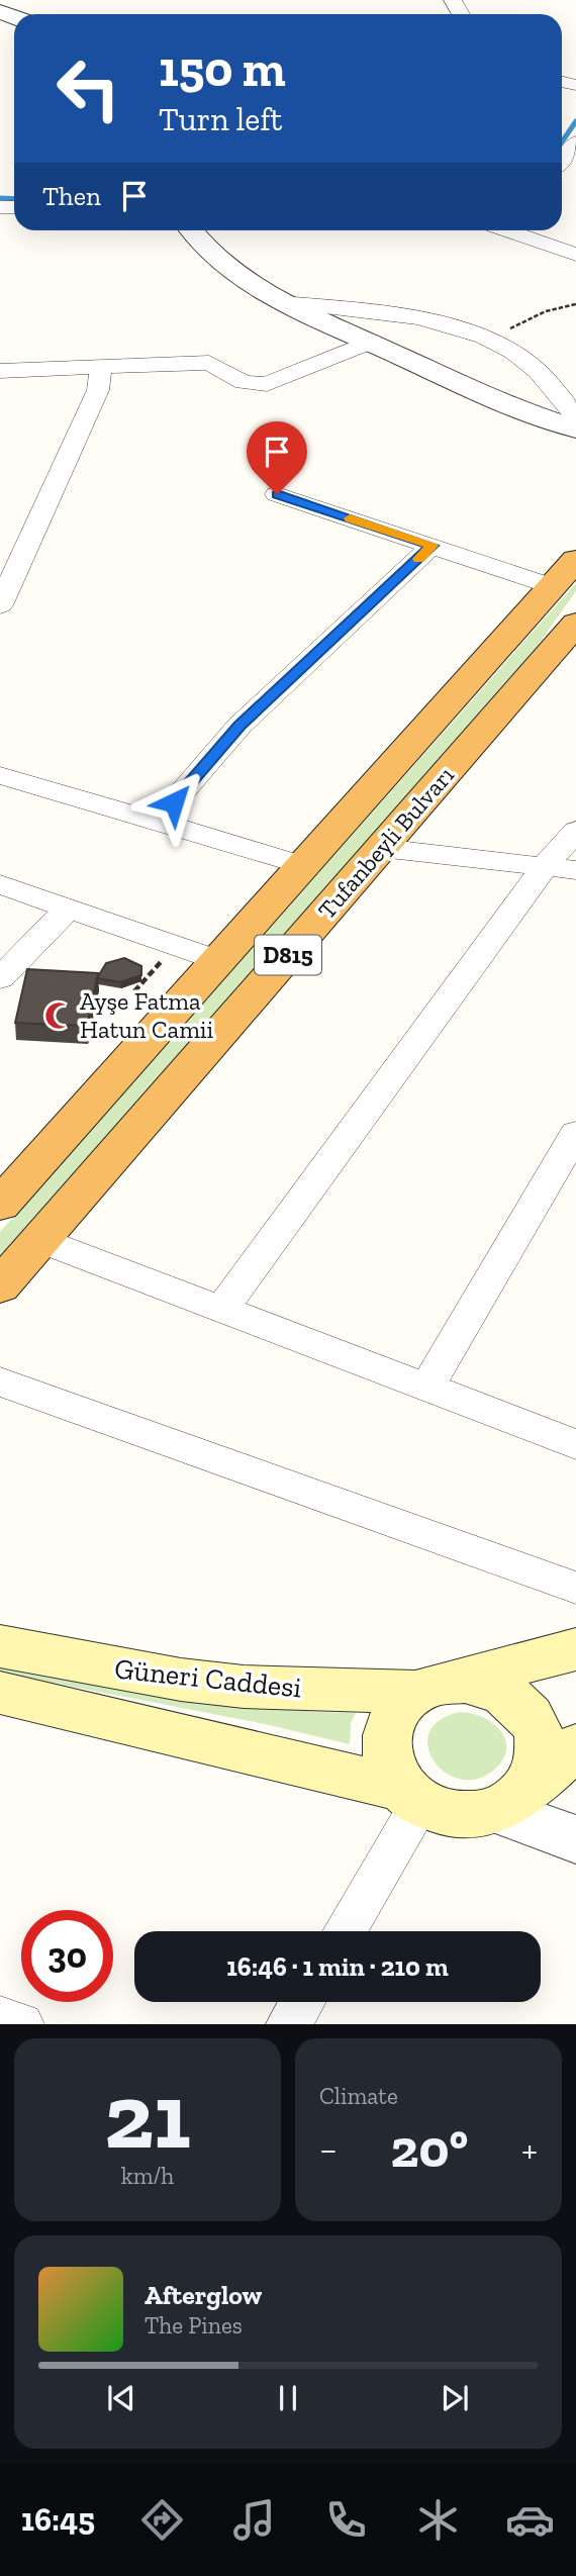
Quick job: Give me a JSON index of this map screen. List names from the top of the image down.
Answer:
{
  "streets": {
    "highway": ["Tufanbeyli Bulvarı", "D815"],
    "main road": ["Güneri Caddesi"]
  },
  "places": {
    "mosque": ["Ayşe Fatma Hatun Camii"]
  },
  "page": {
    "turn": ["150 m", "Turn left"],
    "then": "Then",
    "limit": "30",
    "trip": "16:46 · 1 min · 210 m",
    "tile": [
      ["21", "km/h"],
      "Climate"
    ],
    "heat": ["−", "20°", "+"],
    "song": ["Afterglow", "The Pines"],
    "tabs": "16:45"
  }
}
